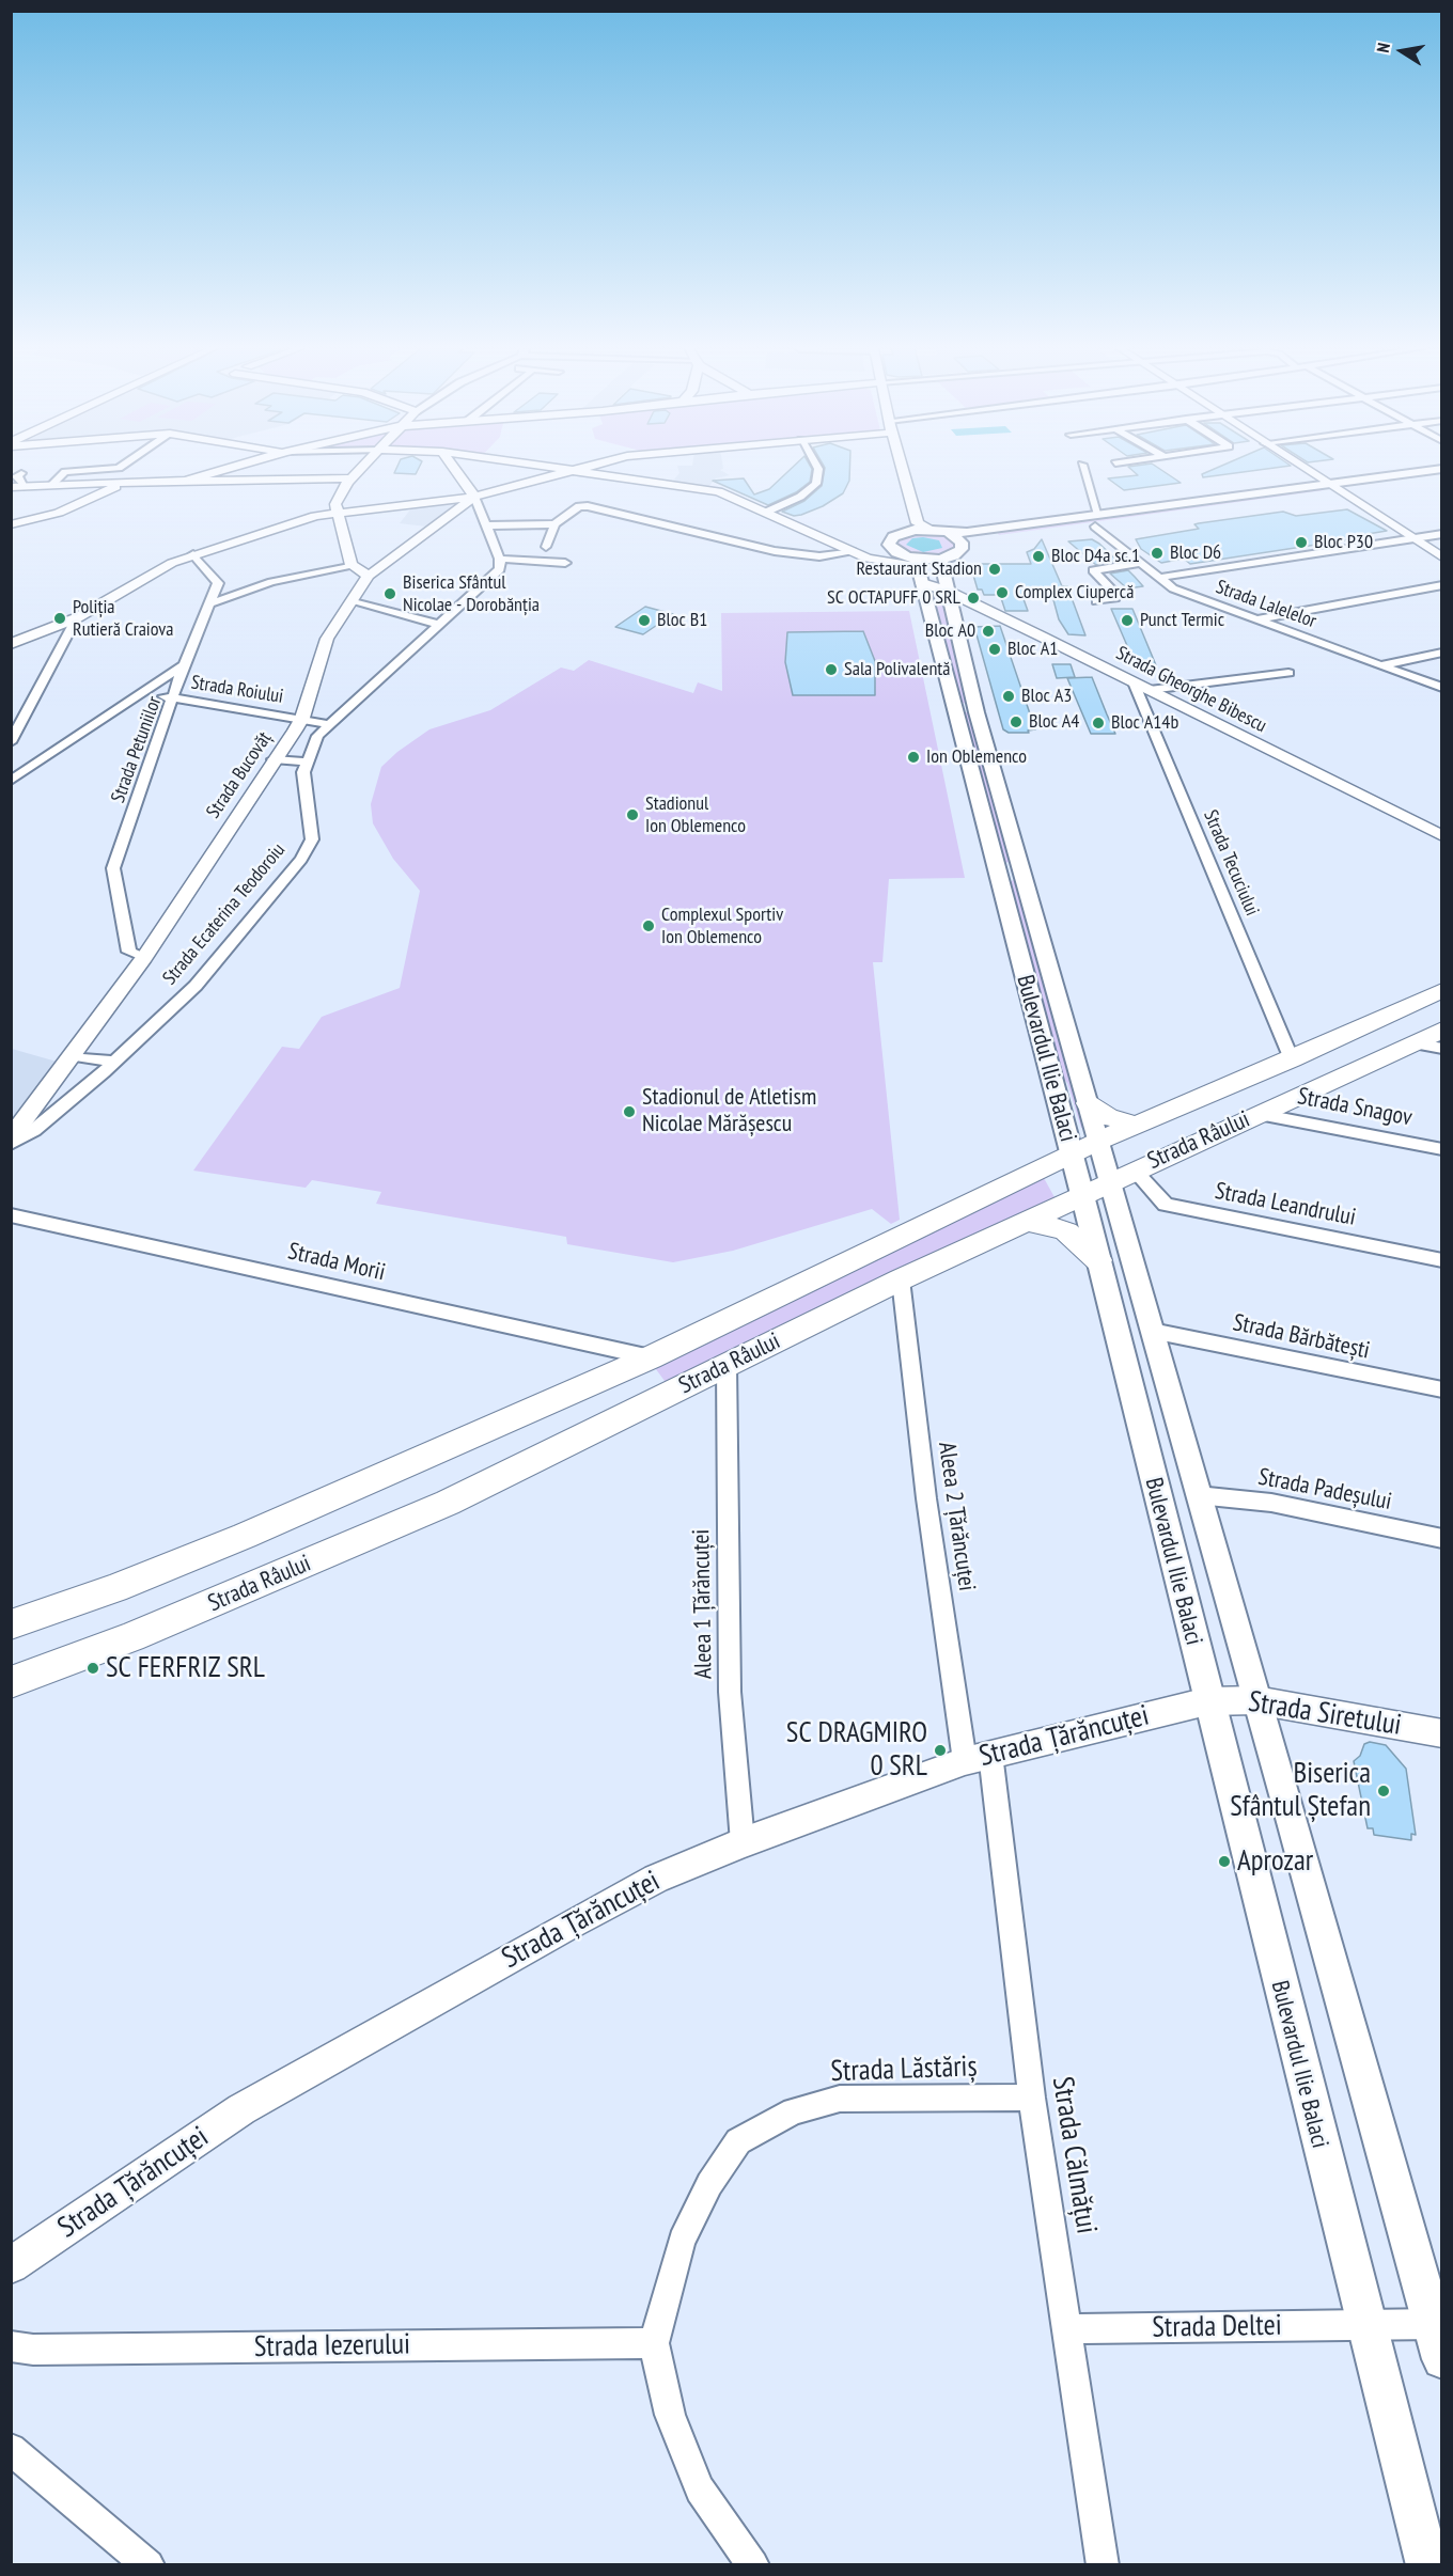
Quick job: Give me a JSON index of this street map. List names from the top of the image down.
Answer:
{
  "streets": {
    "main road": ["Bulevardul Ilie Balaci", "Strada Râului"],
    "street": [
      "Strada Lalelelor",
      "Strada Roiului",
      "Strada Gheorghe Bibescu",
      "Strada Petuniilor",
      "Strada Bucovăț",
      "Strada Tecuciului",
      "Strada Ecaterina Teodoroiu",
      "Strada Snagov",
      "Strada Leandrului",
      "Strada Morii",
      "Strada Bărbătești",
      "Strada Padeșului",
      "Aleea 2 Țărăncuței",
      "Aleea 1 Țărăncuței",
      "Strada Siretului",
      "Strada Țărăncuței",
      "Strada Lăstăriș",
      "Strada Călmățui",
      "Strada Deltei",
      "Strada Iezerului"
    ]
  },
  "crossings": [
    ["Strada Roiului", "Strada Petuniilor"],
    ["Strada Roiului", "Strada Bucovăț"],
    ["Strada Roiului", "Strada Ecaterina Teodoroiu"],
    ["Strada Gheorghe Bibescu", "Strada Tecuciului"],
    ["Strada Gheorghe Bibescu", "Bulevardul Ilie Balaci"],
    ["Strada Petuniilor", "Strada Bucovăț"],
    ["Strada Tecuciului", "Strada Râului"],
    ["Bulevardul Ilie Balaci", "Strada Râului"],
    ["Bulevardul Ilie Balaci", "Strada Leandrului"],
    ["Bulevardul Ilie Balaci", "Strada Bărbătești"],
    ["Bulevardul Ilie Balaci", "Strada Padeșului"],
    ["Bulevardul Ilie Balaci", "Strada Siretului"],
    ["Bulevardul Ilie Balaci", "Strada Țărăncuței"],
    ["Bulevardul Ilie Balaci", "Strada Deltei"],
    ["Strada Snagov", "Strada Râului"],
    ["Strada Râului", "Strada Leandrului"],
    ["Strada Râului", "Strada Morii"],
    ["Strada Râului", "Aleea 2 Țărăncuței"],
    ["Strada Râului", "Aleea 1 Țărăncuței"],
    ["Aleea 2 Țărăncuței", "Strada Țărăncuței"],
    ["Aleea 2 Țărăncuței", "Strada Călmățui"],
    ["Aleea 1 Țărăncuței", "Strada Țărăncuței"],
    ["Strada Siretului", "Strada Țărăncuței"],
    ["Strada Țărăncuței", "Strada Călmățui"],
    ["Strada Lăstăriș", "Strada Călmățui"],
    ["Strada Lăstăriș", "Strada Iezerului"],
    ["Strada Călmățui", "Strada Deltei"]
  ],
  "places": [
    "Bloc P30",
    "Bloc D6",
    "Bloc D4a sc.1",
    "Restaurant Stadion",
    "Complex Ciupercă",
    "Biserica Sfântul Nicolae - Dorobănția",
    "SC OCTAPUFF 0 SRL",
    "Poliția Rutieră Craiova",
    "Bloc B1",
    "Punct Termic",
    "Bloc A0",
    "Bloc A1",
    "Sala Polivalentă",
    "Bloc A3",
    "Bloc A4",
    "Bloc A14b",
    "Ion Oblemenco",
    "Stadionul Ion Oblemenco",
    "Complexul Sportiv Ion Oblemenco",
    "Stadionul de Atletism Nicolae Mărășescu",
    "SC FERFRIZ SRL",
    "SC DRAGMIRO 0 SRL",
    "Biserica Sfântul Ștefan",
    "Aprozar"
  ],
  "north": "left"
}
